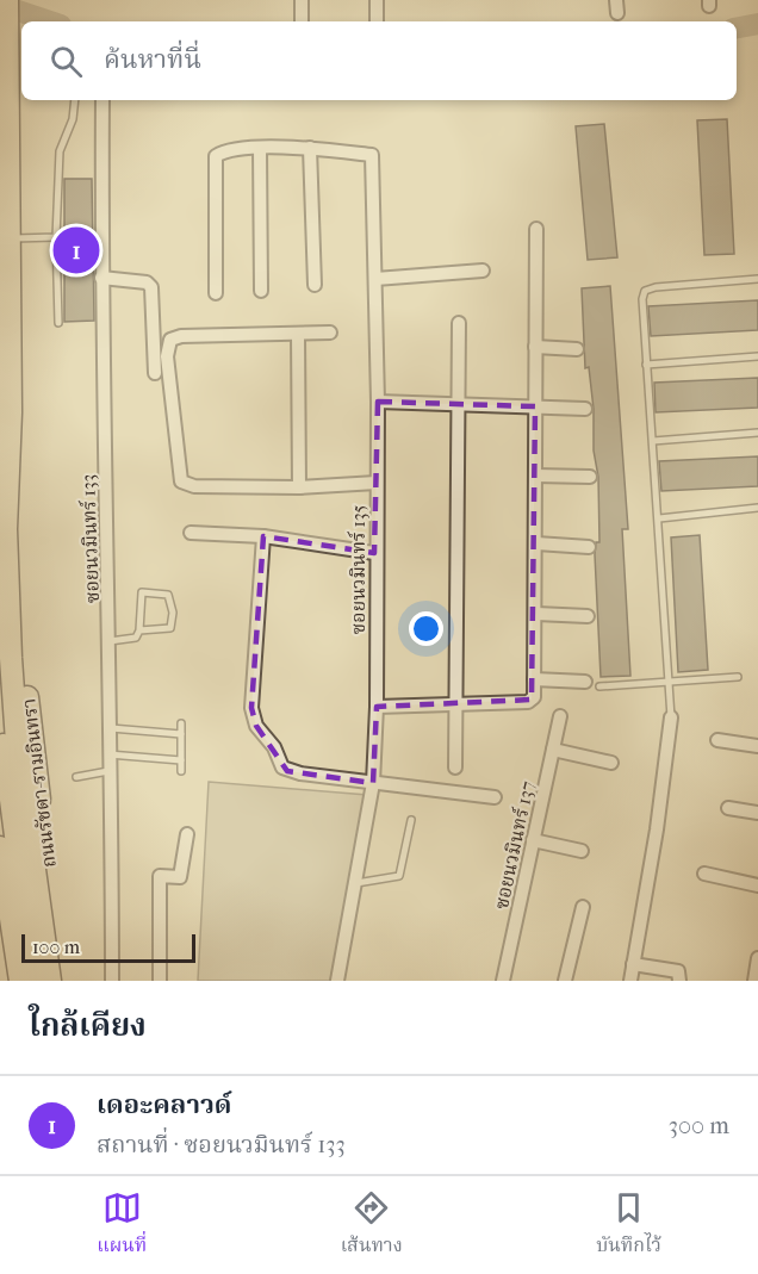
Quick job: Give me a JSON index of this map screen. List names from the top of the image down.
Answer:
{
  "streets": {
    "main road": ["ถนนรัชดา-รามอินทรา"],
    "street": ["ซอยนวมินทร์ 133", "ซอยนวมินทร์ 135", "ซอยนวมินทร์ 137"]
  },
  "scale_bar": "100 m",
  "page": {
    "search": "ค้นหาที่นี่",
    "pins": "1",
    "scale": "100 m",
    "heading": "ใกล้เคียง",
    "list": [
      {
        "mark": "1",
        "name": "เดอะคลาวด์",
        "note": "สถานที่ · ซอยนวมินทร์ 133",
        "value": "300 m"
      }
    ],
    "nav": ["แผนที่", "เส้นทาง", "บันทึกไว้"]
  }
}
